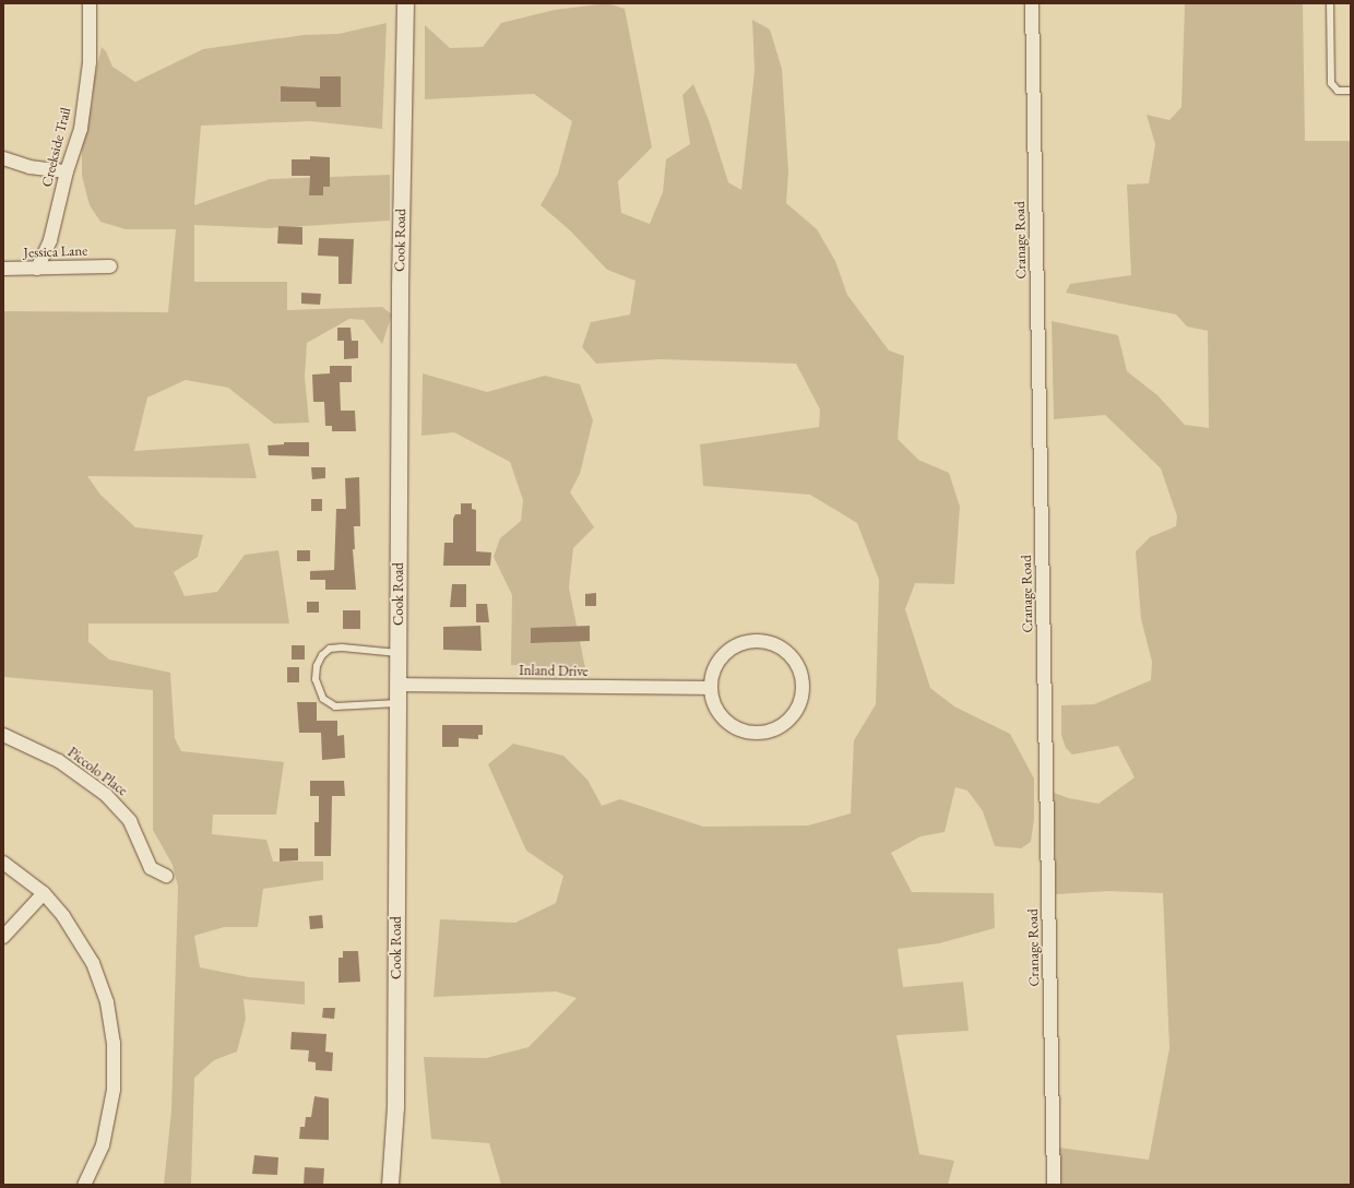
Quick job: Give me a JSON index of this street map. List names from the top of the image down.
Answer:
{
  "streets": {
    "street": [
      "Creekside Trail",
      "Cook Road",
      "Cranage Road",
      "Jessica Lane",
      "Inland Drive",
      "Piccolo Place"
    ]
  },
  "crossings": [
    ["Creekside Trail", "Jessica Lane"],
    ["Cook Road", "Inland Drive"]
  ]
}
